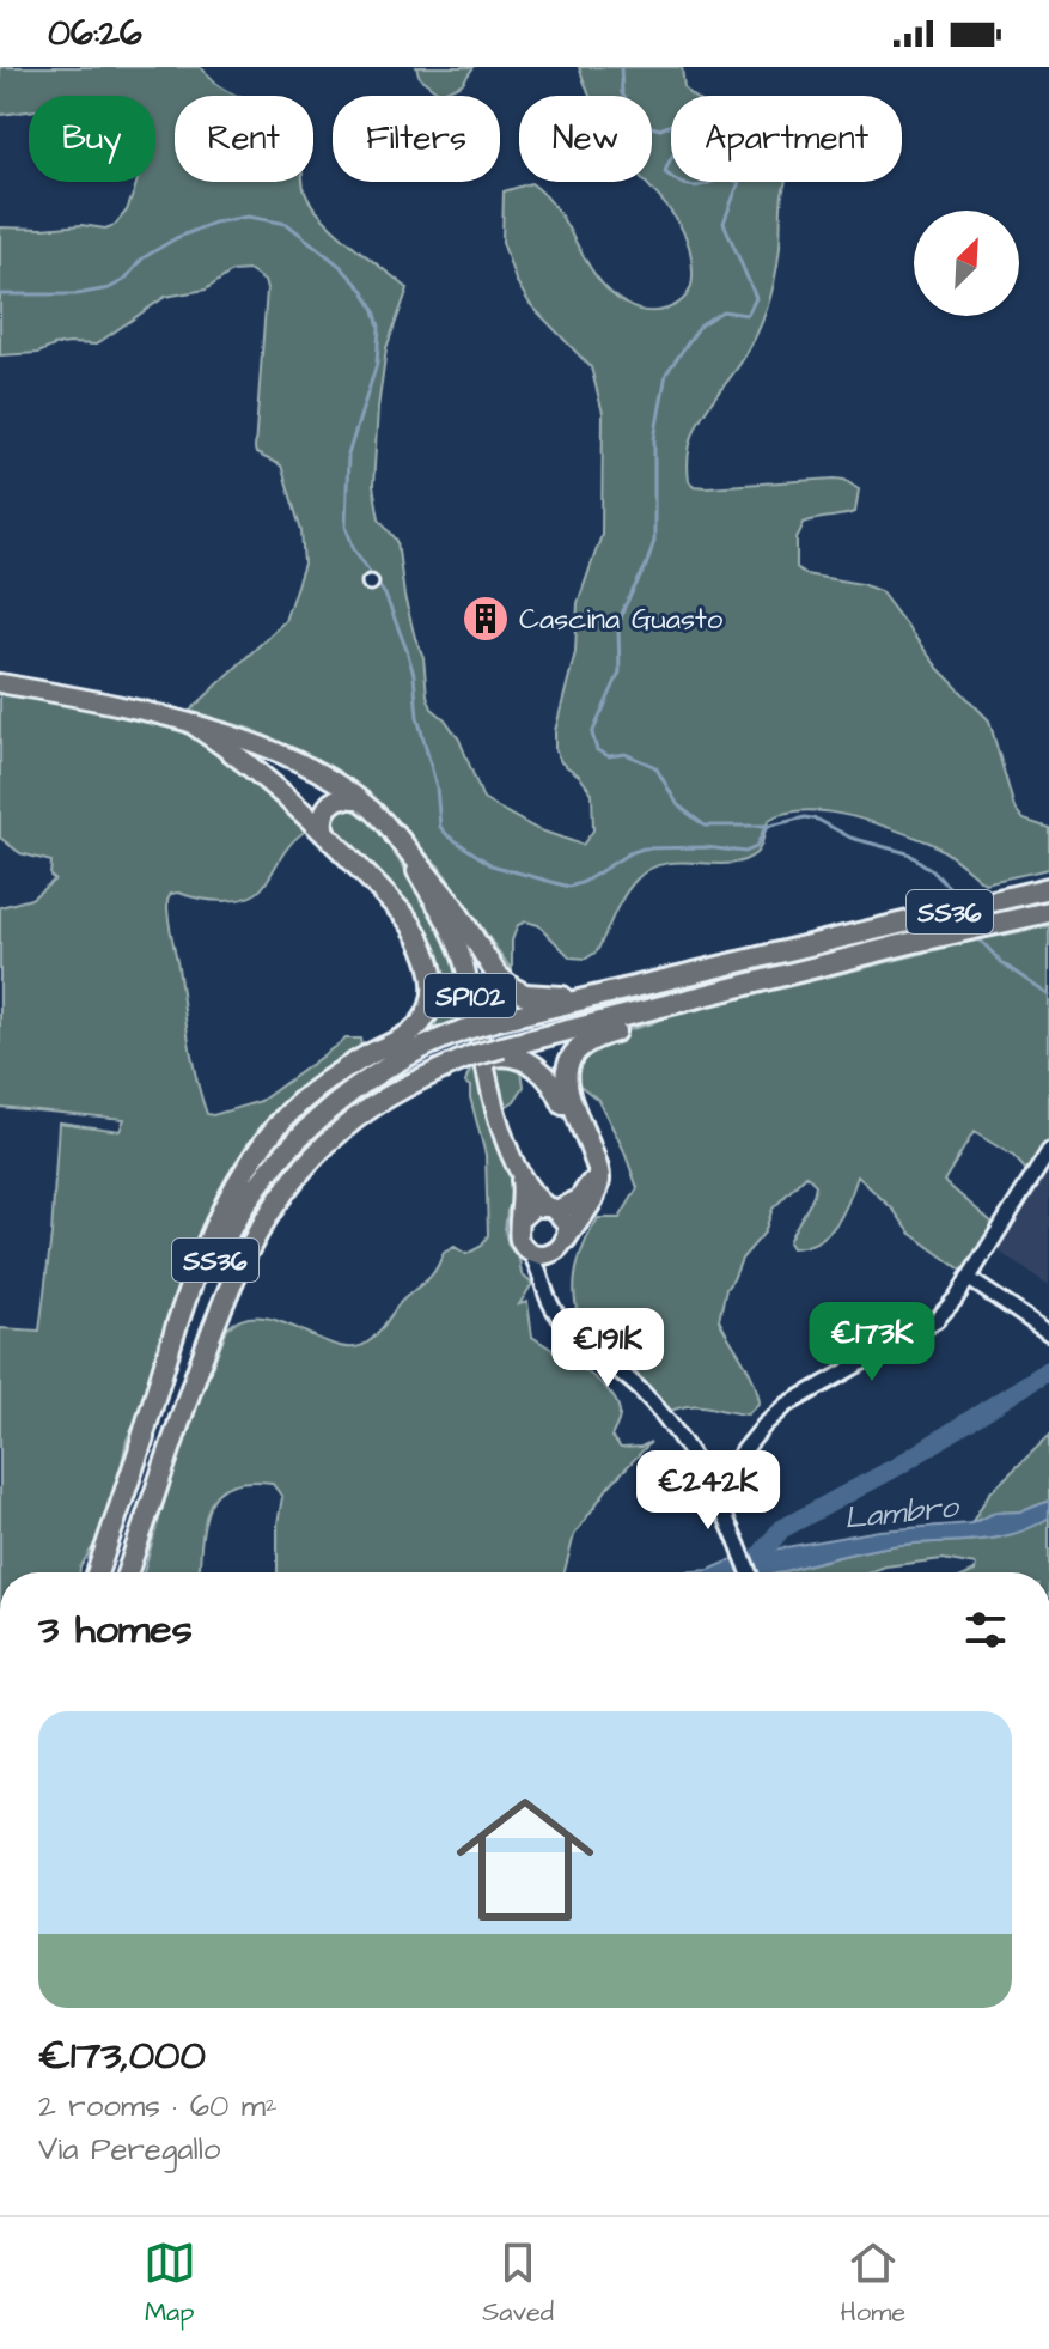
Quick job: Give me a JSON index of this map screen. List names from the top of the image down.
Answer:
{
  "streets": {
    "highway": ["SS36"],
    "main road": ["SP102"]
  },
  "water": ["Lambro"],
  "places": {
    "building": ["Cascina Guasto"]
  },
  "north": "top right",
  "page": {
    "status": "06:26",
    "chip": [
      "Buy",
      "Rent",
      "Filters",
      "New",
      "Apartment"
    ],
    "price": ["€173K", "€191K", "€242K"],
    "heading": "3 homes",
    "list": [
      {
        "name": "€173,000",
        "note": "2 rooms · 60 m² · Via Peregallo"
      }
    ],
    "tabs": ["Map", "Saved", "Home"]
  }
}
